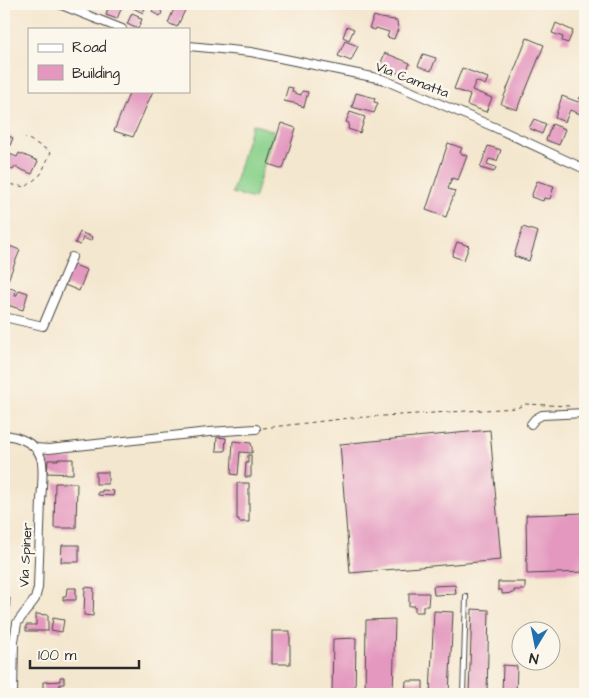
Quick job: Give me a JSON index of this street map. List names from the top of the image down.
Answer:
{
  "streets": {
    "street": ["Via Camatta", "Via Spiner"]
  },
  "legend": ["Road", "Building"],
  "scale_bar": "100 m",
  "north": "bottom"
}
